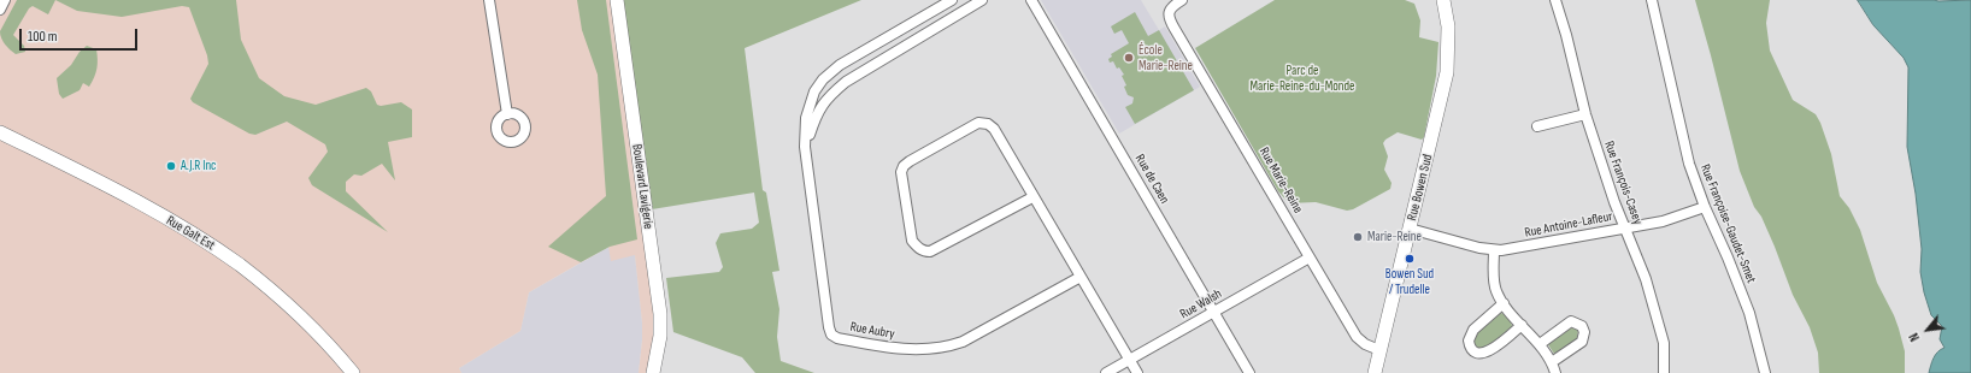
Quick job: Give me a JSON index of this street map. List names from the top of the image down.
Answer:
{
  "streets": {
    "street": [
      "Rue de Caen",
      "Rue Marie-Reine",
      "Rue François-Casey",
      "Boulevard Lavigerie",
      "Rue Bowen Sud",
      "Rue Françoise-Gaudet-Smet",
      "Rue Antoine-Lafleur",
      "Rue Galt Est",
      "Rue Walsh",
      "Rue Aubry"
    ]
  },
  "crossings": [
    ["Rue de Caen", "Rue Walsh"],
    ["Rue Marie-Reine", "Rue Bowen Sud"],
    ["Rue Marie-Reine", "Rue Walsh"],
    ["Rue François-Casey", "Rue Antoine-Lafleur"],
    ["Rue Bowen Sud", "Rue Antoine-Lafleur"],
    ["Rue Françoise-Gaudet-Smet", "Rue Antoine-Lafleur"]
  ],
  "parks": ["Parc de Marie-Reine-du-Monde"],
  "places": [
    "École Marie-Reine",
    "A.J.R Inc",
    "Marie-Reine",
    "Bowen Sud / Trudelle"
  ],
  "scale_bar": "100 m",
  "north": "bottom left"
}
